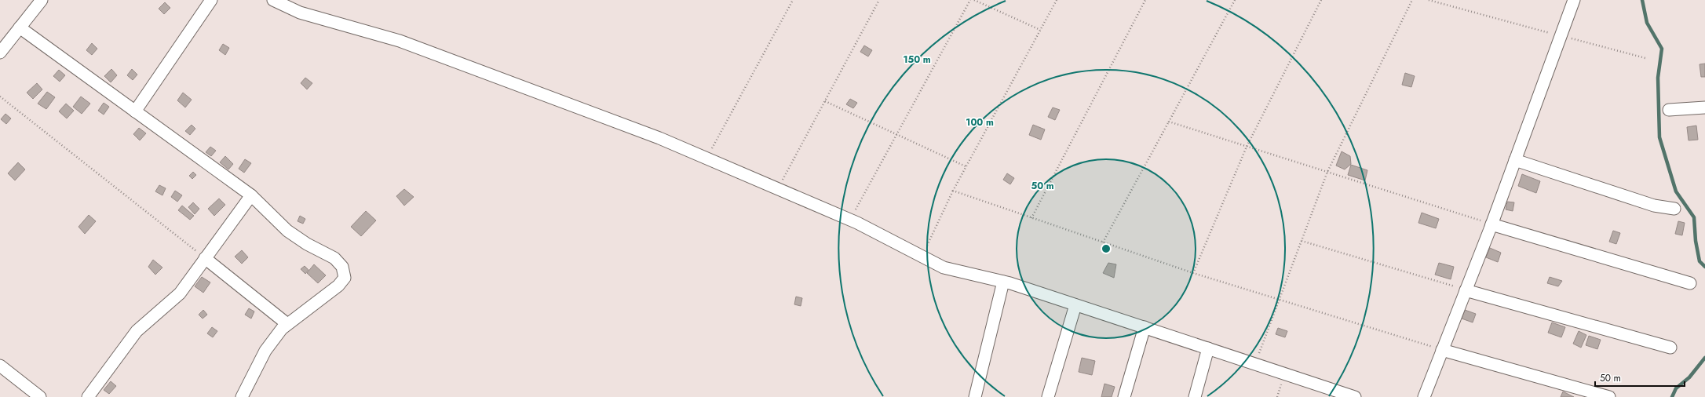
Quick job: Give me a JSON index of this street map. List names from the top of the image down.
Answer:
{
  "scale_bar": "50 m",
  "rings": ["150 m", "100 m", "50 m"]
}
